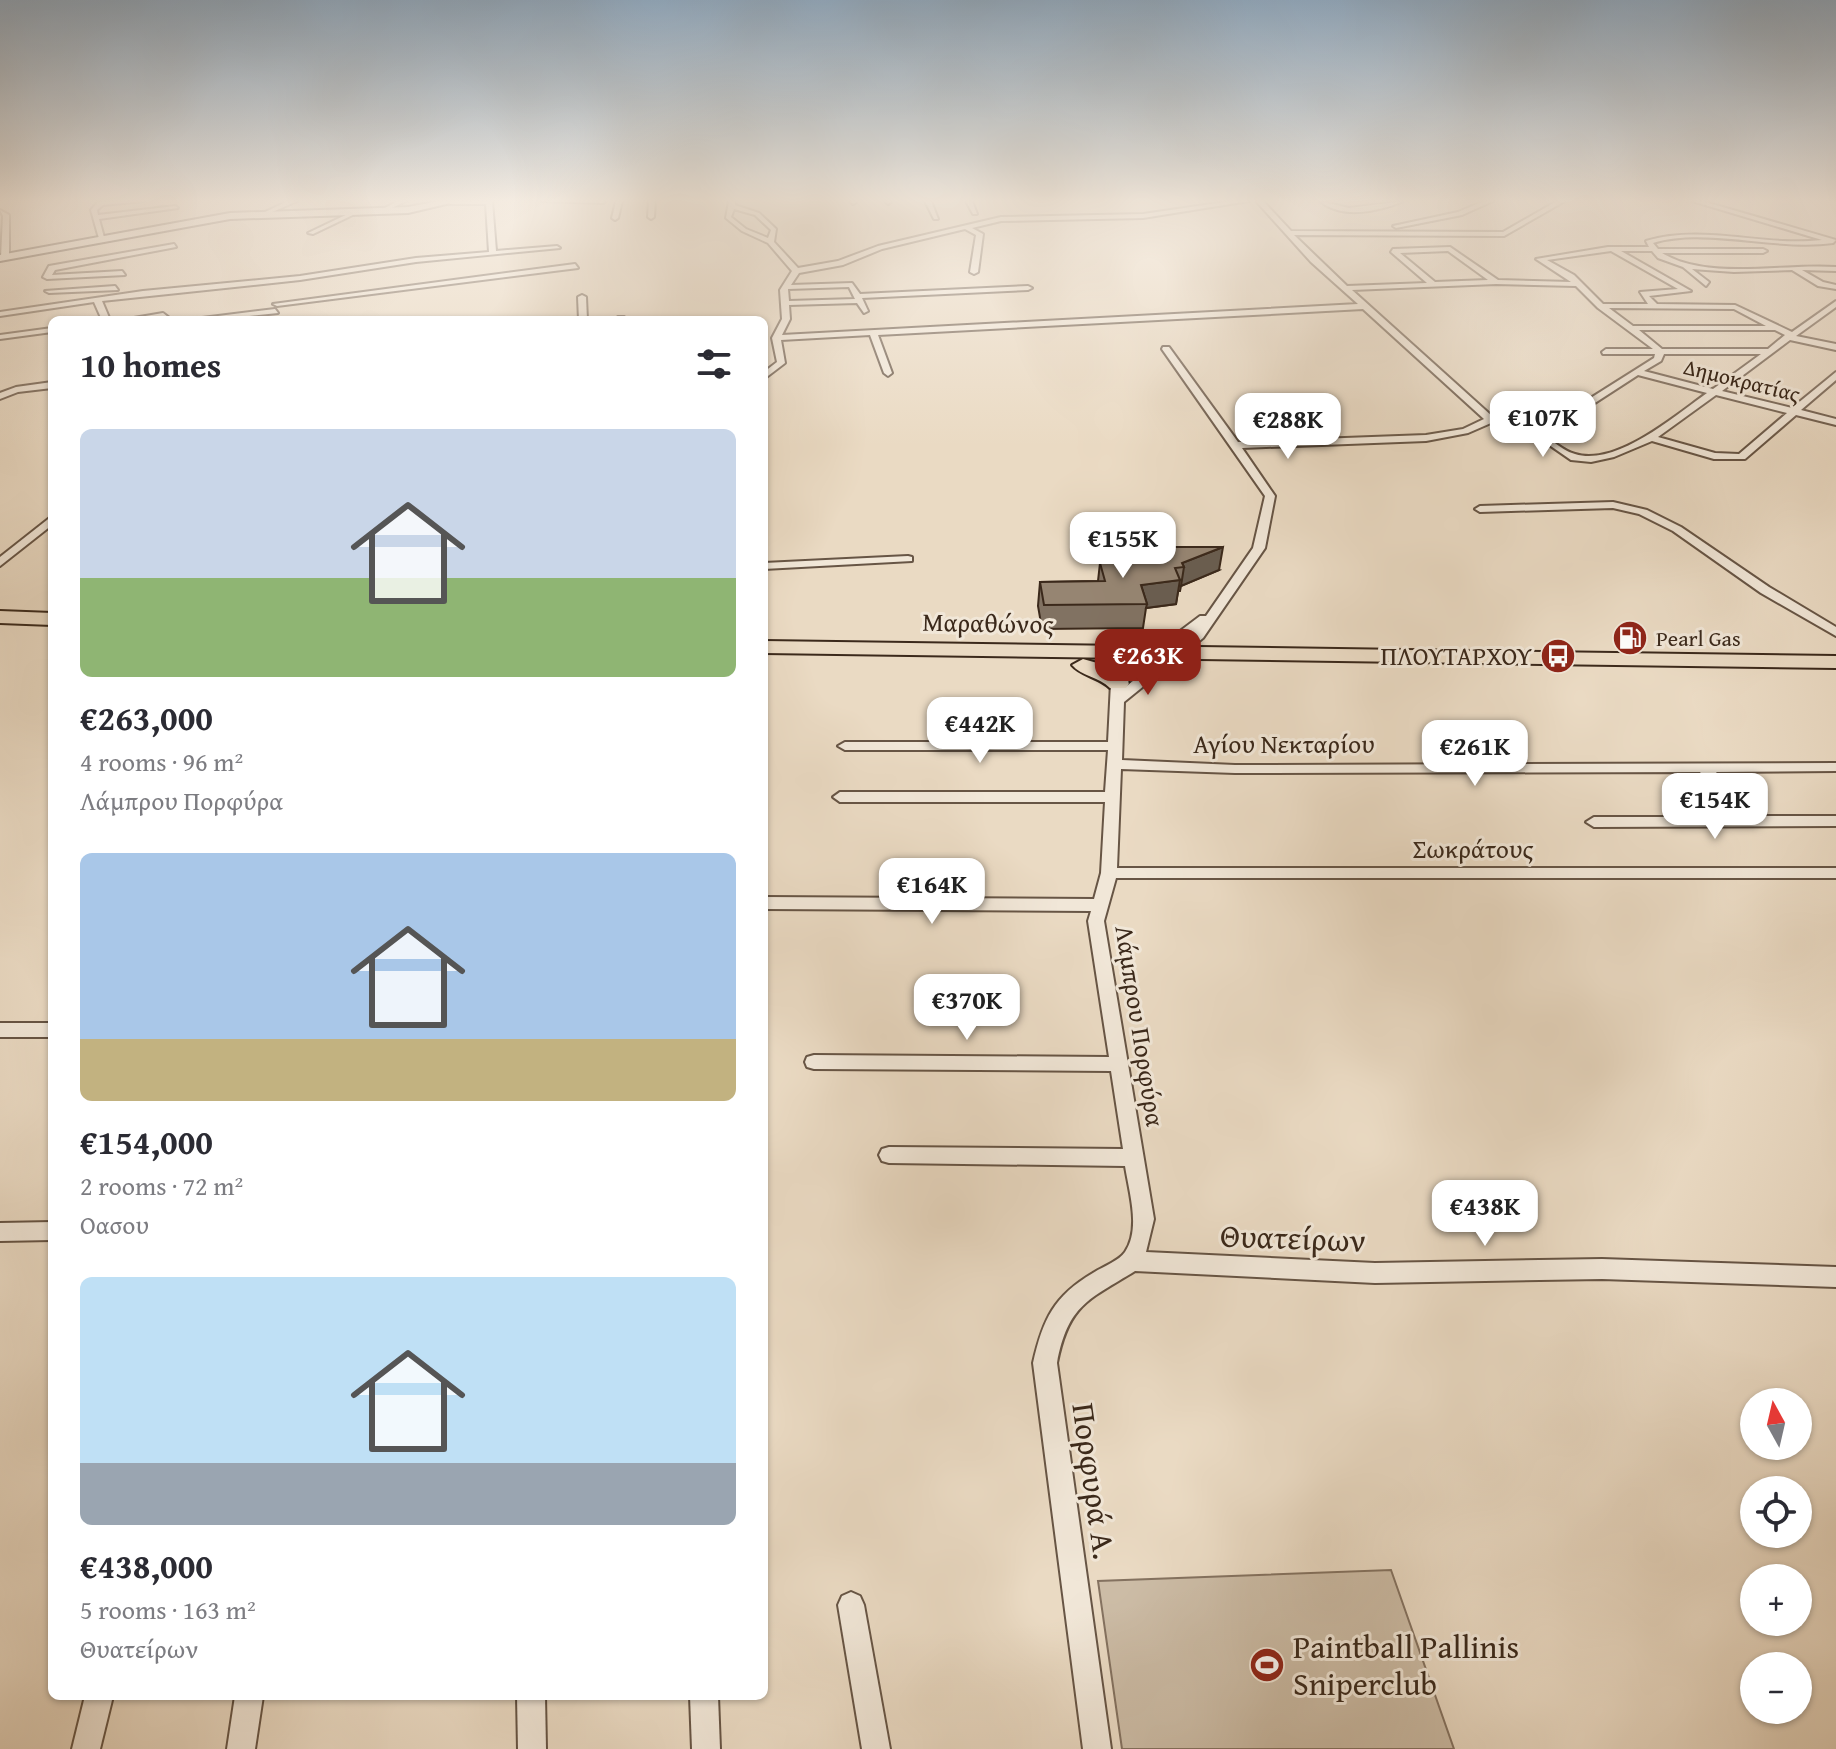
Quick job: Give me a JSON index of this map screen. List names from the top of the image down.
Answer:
{
  "streets": {
    "main road": ["Μαραθώνος"],
    "street": [
      "Δημοκρατίας",
      "Αγίου Νεκταρίου",
      "Σωκράτους",
      "Λάμπρου Πορφύρα",
      "Θυατείρων",
      "Πορφυρά Α."
    ]
  },
  "crossings": [
    ["Αγίου Νεκταρίου", "Λάμπρου Πορφύρα"],
    ["Σωκράτους", "Λάμπρου Πορφύρα"],
    ["Λάμπρου Πορφύρα", "Θυατείρων"],
    ["Λάμπρου Πορφύρα", "Πορφυρά Α."],
    ["Θυατείρων", "Πορφυρά Α."]
  ],
  "places": {
    "fuel station": ["Pearl Gas"],
    "bus stop": ["ΠΛΟΥΤΑΡΧΟΥ"],
    "sports": ["Paintball Pallinis Sniperclub"]
  },
  "north": "top",
  "page": {
    "heading": "10 homes",
    "price": [
      "€107K",
      "€288K",
      "€155K",
      "€263K",
      "€442K",
      "€261K",
      "€154K",
      "€164K",
      "€370K",
      "€438K"
    ],
    "list": [
      {
        "name": "€263,000",
        "note": "4 rooms · 96 m² · Λάμπρου Πορφύρα"
      },
      {
        "name": "€154,000",
        "note": "2 rooms · 72 m² · Οασου"
      },
      {
        "name": "€438,000",
        "note": "5 rooms · 163 m² · Θυατείρων"
      }
    ],
    "map_buttons": ["+", "−"]
  }
}
